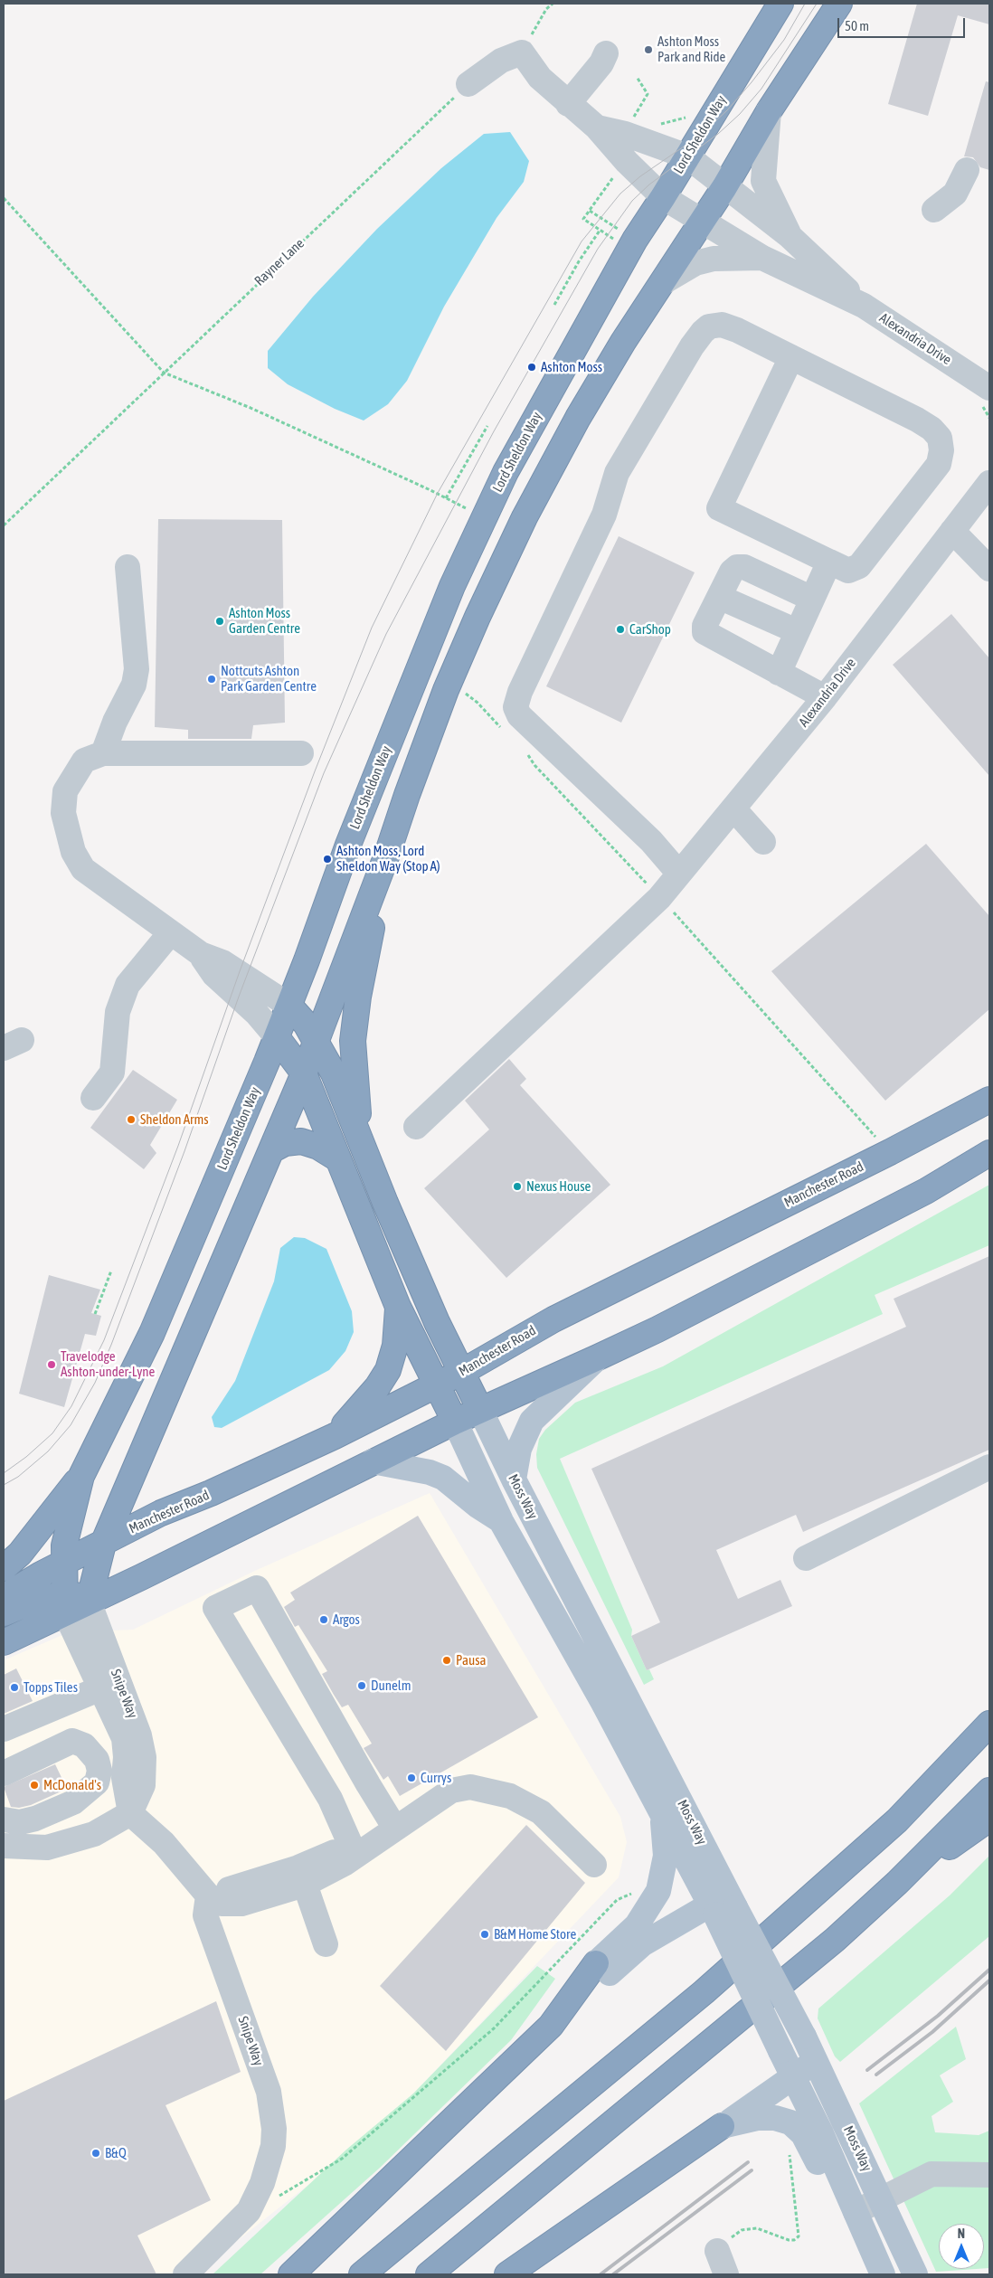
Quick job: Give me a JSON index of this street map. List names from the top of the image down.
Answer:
{
  "streets": {
    "highway": ["Lord Sheldon Way", "Manchester Road", "Moss Way"],
    "street": ["Alexandria Drive", "Snipe Way"],
    "path": ["Rayner Lane"]
  },
  "crossings": [
    ["Lord Sheldon Way", "Manchester Road"],
    ["Lord Sheldon Way", "Snipe Way"],
    ["Manchester Road", "Moss Way"]
  ],
  "places": [
    "Ashton Moss Park and Ride",
    "Ashton Moss",
    "Ashton Moss Garden Centre",
    "CarShop",
    "Nottcuts Ashton Park Garden Centre",
    "Ashton Moss, Lord Sheldon Way (Stop A)",
    "Sheldon Arms",
    "Nexus House",
    "Travelodge Ashton-under-Lyne",
    "Argos",
    "Pausa",
    "Dunelm",
    "Topps Tiles",
    "Currys",
    "McDonald's",
    "B&M Home Store",
    "B&Q"
  ],
  "scale_bar": "50 m",
  "north": "top"
}
